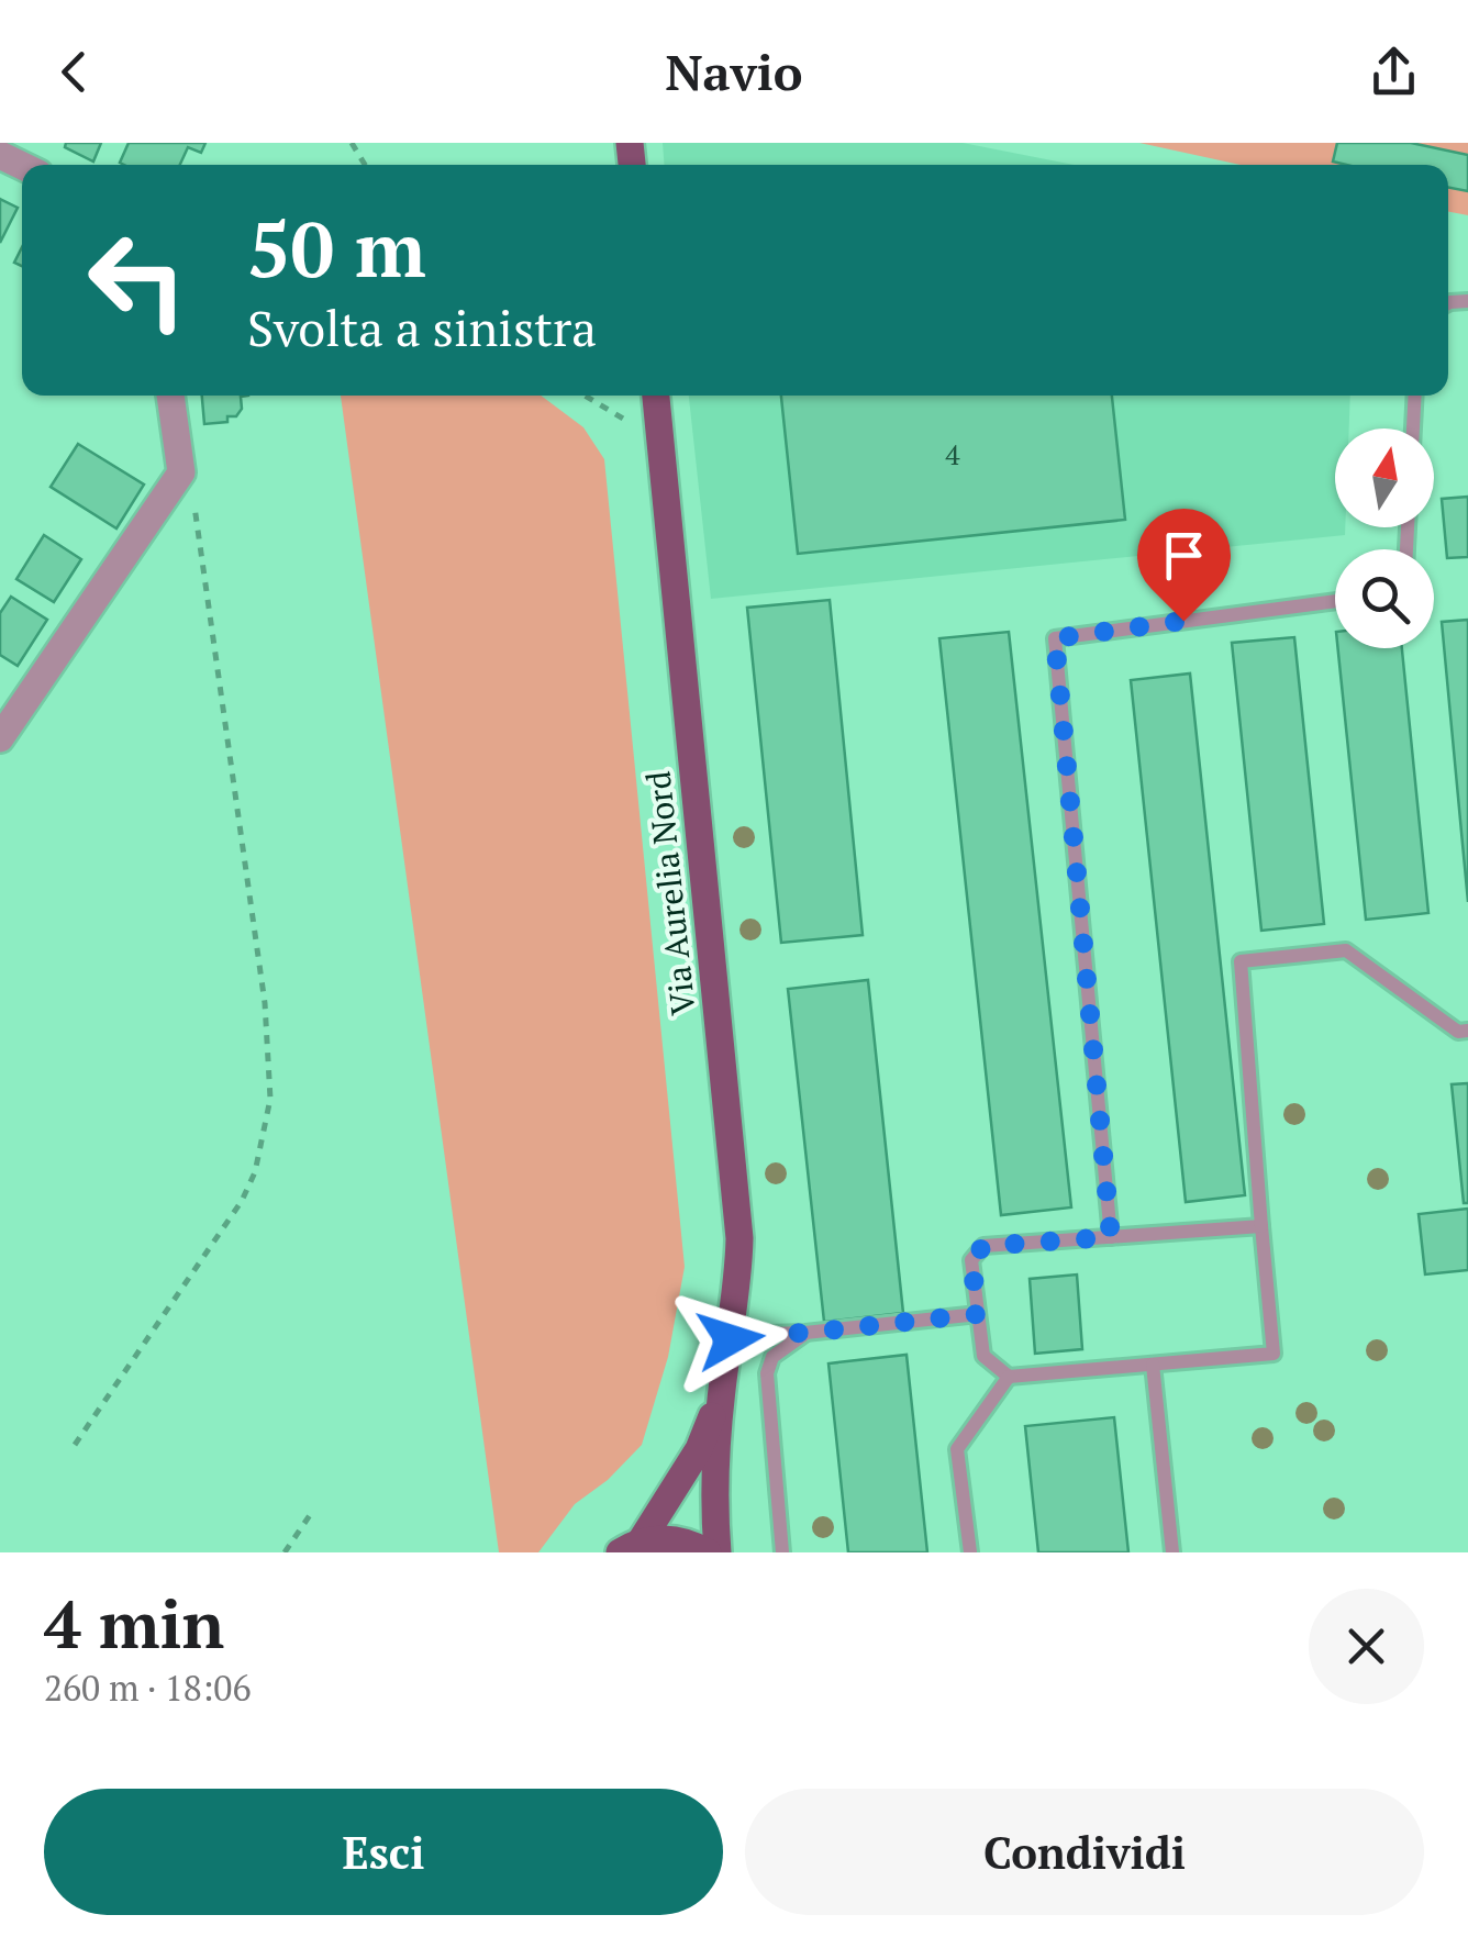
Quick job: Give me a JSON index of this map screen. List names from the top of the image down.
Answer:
{
  "streets": {
    "main road": ["Via Aurelia Nord"]
  },
  "house_numbers": ["4"],
  "north": "top",
  "page": {
    "header": "Navio",
    "turn": ["50 m", "Svolta a sinistra"],
    "heading": ["4 min", "260 m · 18:06"],
    "buttons": ["Esci", "Condividi"]
  }
}
